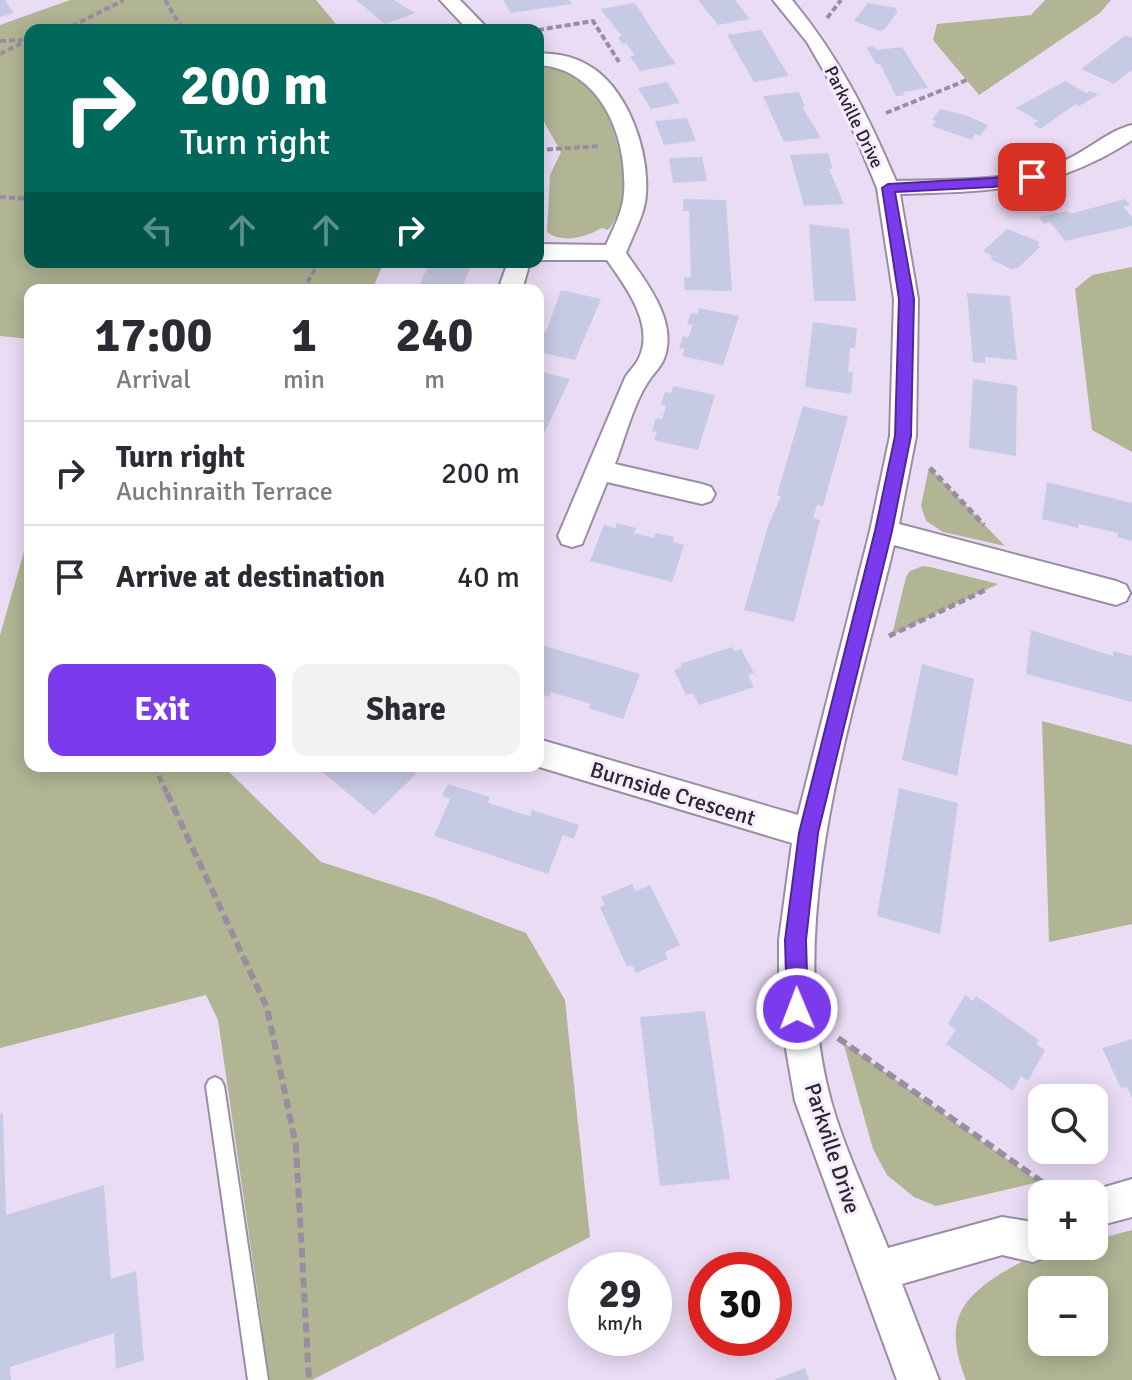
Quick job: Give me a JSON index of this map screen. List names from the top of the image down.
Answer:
{
  "streets": {
    "street": ["Parkville Drive", "Burnside Crescent"]
  },
  "crossings": [
    ["Parkville Drive", "Burnside Crescent"]
  ],
  "page": {
    "turn": ["200 m", "Turn right"],
    "eta": [
      "17:00",
      "Arrival",
      "1",
      "min",
      "240",
      "m"
    ],
    "list": [
      {
        "name": "Turn right",
        "note": "Auchinraith Terrace",
        "value": "200 m"
      },
      {
        "name": "Arrive at destination",
        "value": "40 m"
      }
    ],
    "buttons": ["Exit", "Share"],
    "map_buttons": ["+", "−"],
    "speed": "29 km/h",
    "limit": "30"
  }
}
